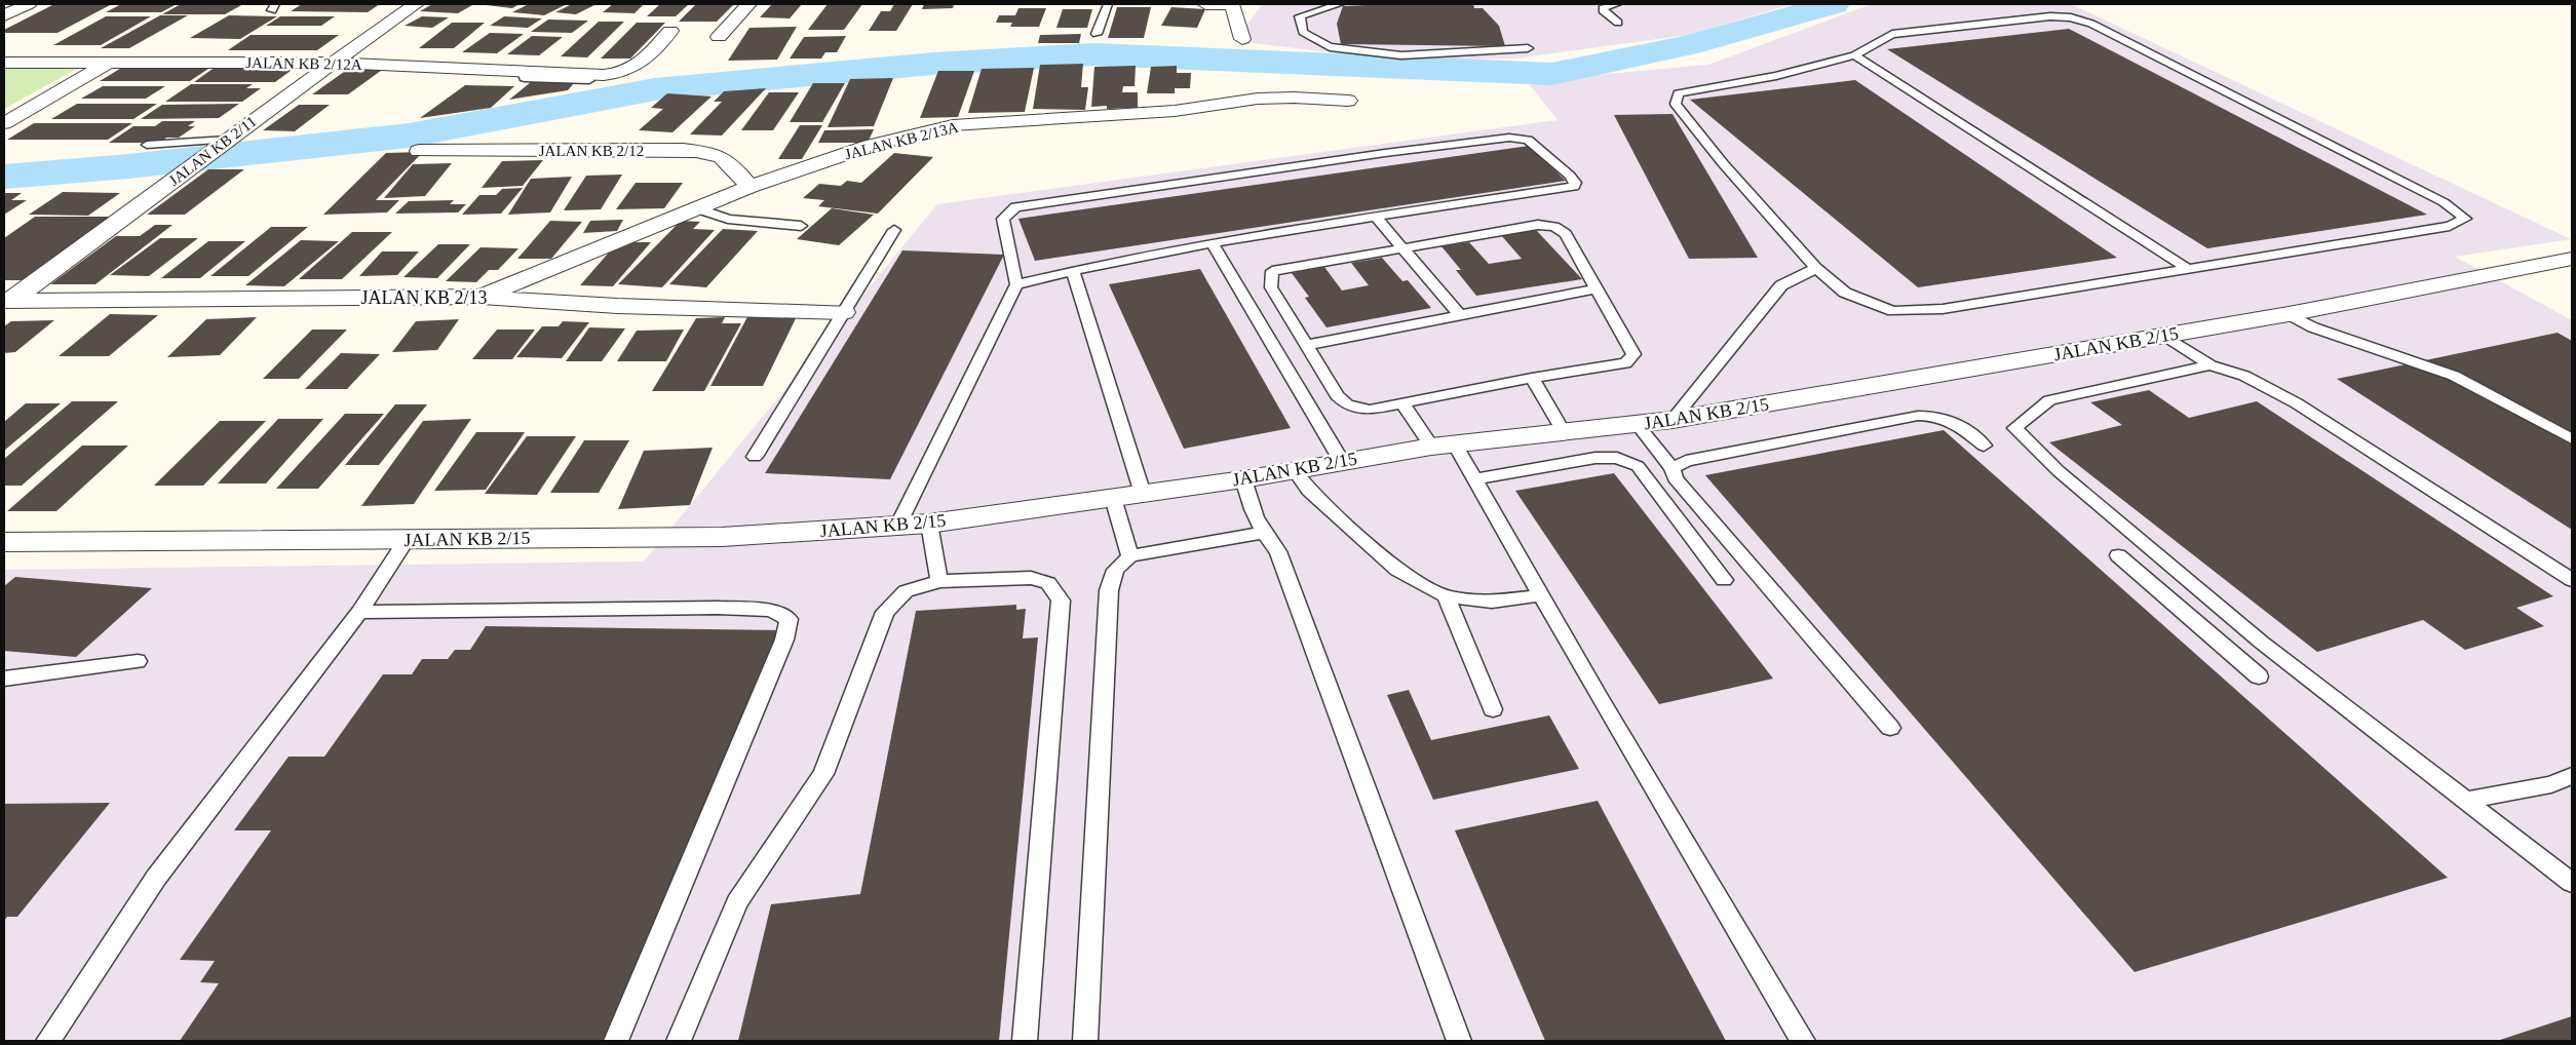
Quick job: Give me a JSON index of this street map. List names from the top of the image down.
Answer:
{
  "streets": {
    "street": [
      "JALAN KB 2/12A",
      "JALAN KB 2/13A",
      "JALAN KB 2/11",
      "JALAN KB 2/12",
      "JALAN KB 2/13",
      "JALAN KB 2/15"
    ]
  },
  "crossings": [
    ["JALAN KB 2/12A", "JALAN KB 2/11"],
    ["JALAN KB 2/13A", "JALAN KB 2/12"],
    ["JALAN KB 2/13A", "JALAN KB 2/13"],
    ["JALAN KB 2/11", "JALAN KB 2/13"]
  ]
}
